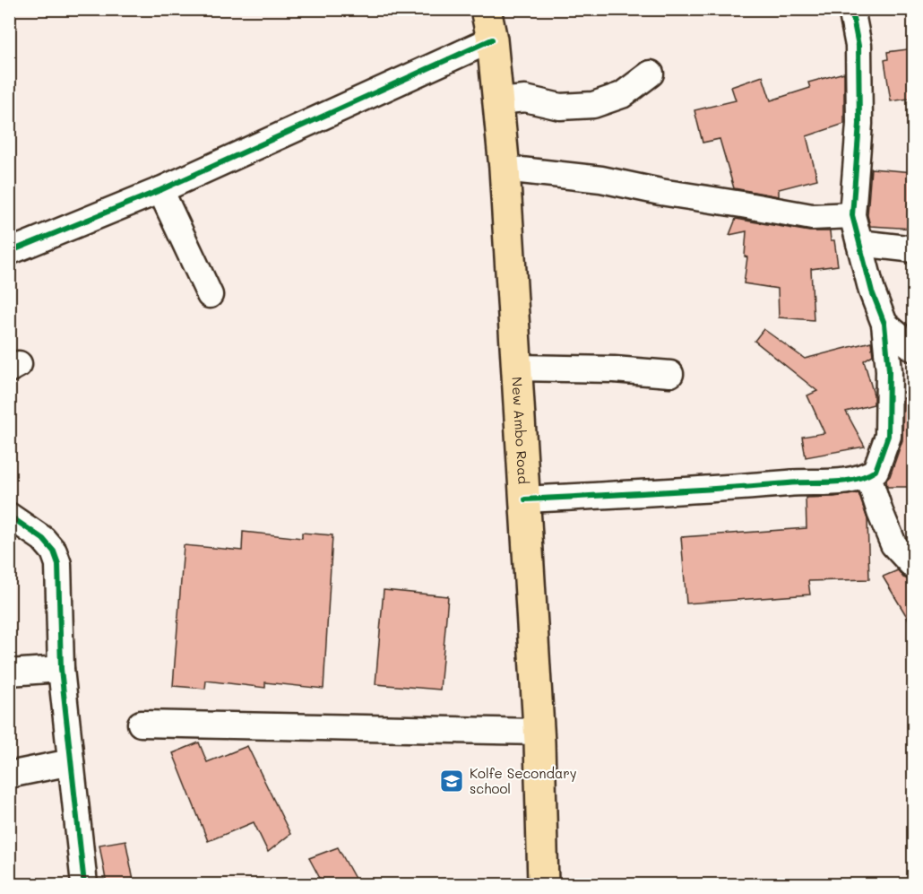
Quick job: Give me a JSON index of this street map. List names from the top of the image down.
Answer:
{
  "streets": {
    "main road": ["New Ambo Road"]
  },
  "places": {
    "school or university": ["Kolfe Secondary school"]
  }
}
